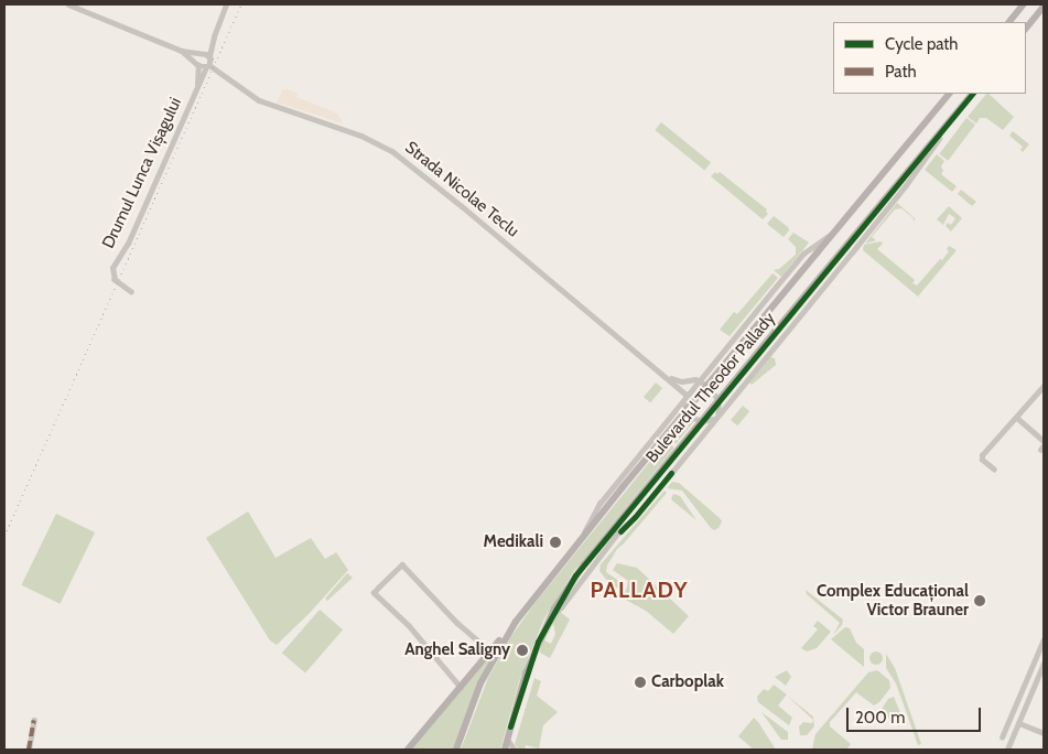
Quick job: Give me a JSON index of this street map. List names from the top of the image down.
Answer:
{
  "streets": {
    "main road": ["Bulevardul Theodor Pallady"],
    "street": ["Drumul Lunca Vișagului", "Strada Nicolae Teclu"]
  },
  "crossings": [
    ["Drumul Lunca Vișagului", "Strada Nicolae Teclu"],
    ["Strada Nicolae Teclu", "Bulevardul Theodor Pallady"]
  ],
  "districts": ["PALLADY"],
  "places": [
    "Medikali",
    "Complex Educațional Victor Brauner",
    "Anghel Saligny",
    "Carboplak"
  ],
  "legend": ["Cycle path", "Path"],
  "scale_bar": "200 m"
}
